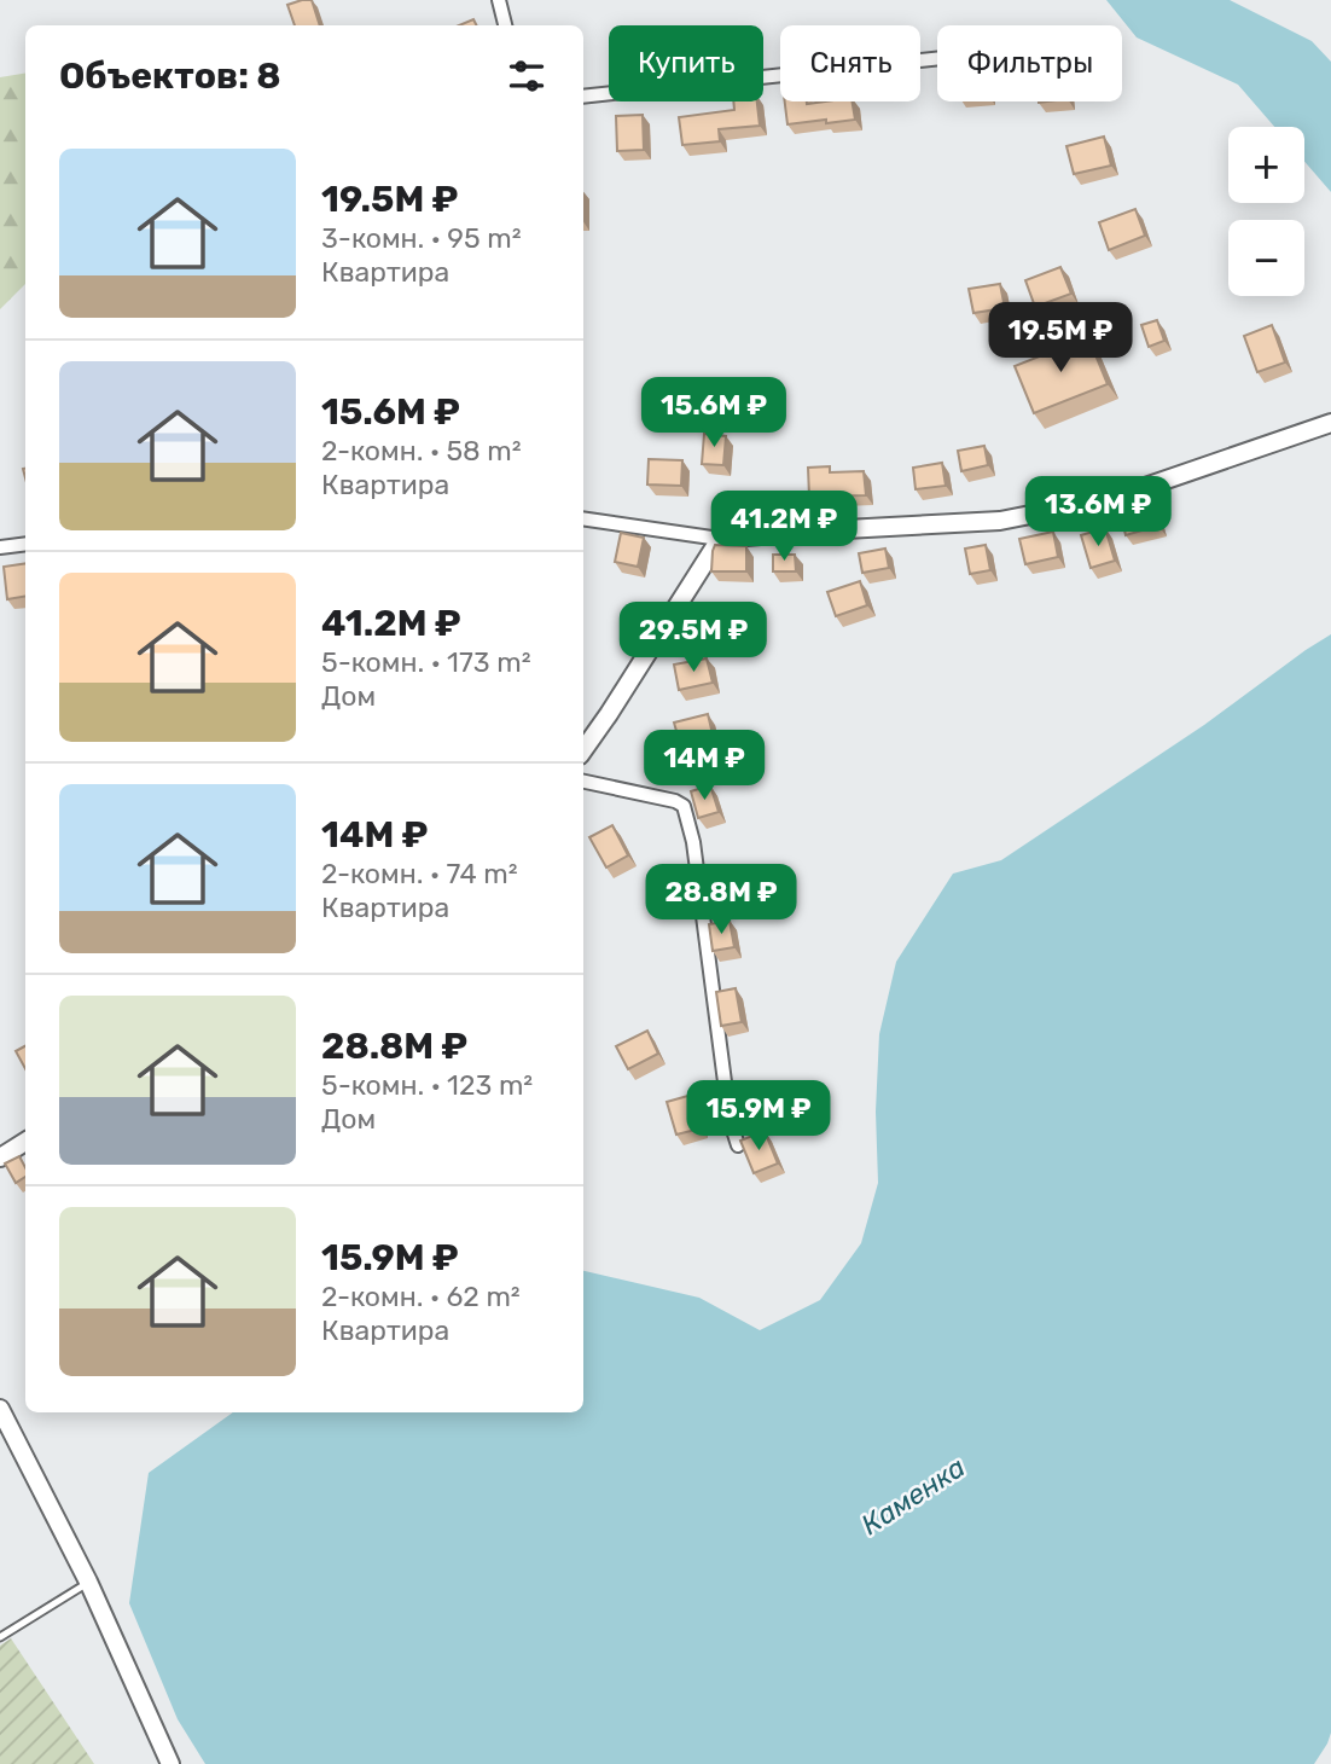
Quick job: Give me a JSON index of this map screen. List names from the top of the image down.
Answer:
{
  "water": ["Каменка"],
  "page": {
    "chip": ["Купить", "Снять", "Фильтры"],
    "heading": "Объектов: 8",
    "map_buttons": ["+", "−"],
    "list": [
      {
        "name": "19.5M ₽",
        "note": "3-комн. · 95 m² · Квартира"
      },
      {
        "name": "15.6M ₽",
        "note": "2-комн. · 58 m² · Квартира"
      },
      {
        "name": "41.2M ₽",
        "note": "5-комн. · 173 m² · Дом"
      },
      {
        "name": "14M ₽",
        "note": "2-комн. · 74 m² · Квартира"
      },
      {
        "name": "28.8M ₽",
        "note": "5-комн. · 123 m² · Дом"
      },
      {
        "name": "15.9M ₽",
        "note": "2-комн. · 62 m² · Квартира"
      }
    ],
    "price": [
      "19.5M ₽",
      "15.6M ₽",
      "13.6M ₽",
      "41.2M ₽",
      "29.5M ₽",
      "14M ₽",
      "28.8M ₽",
      "15.9M ₽"
    ]
  }
}
